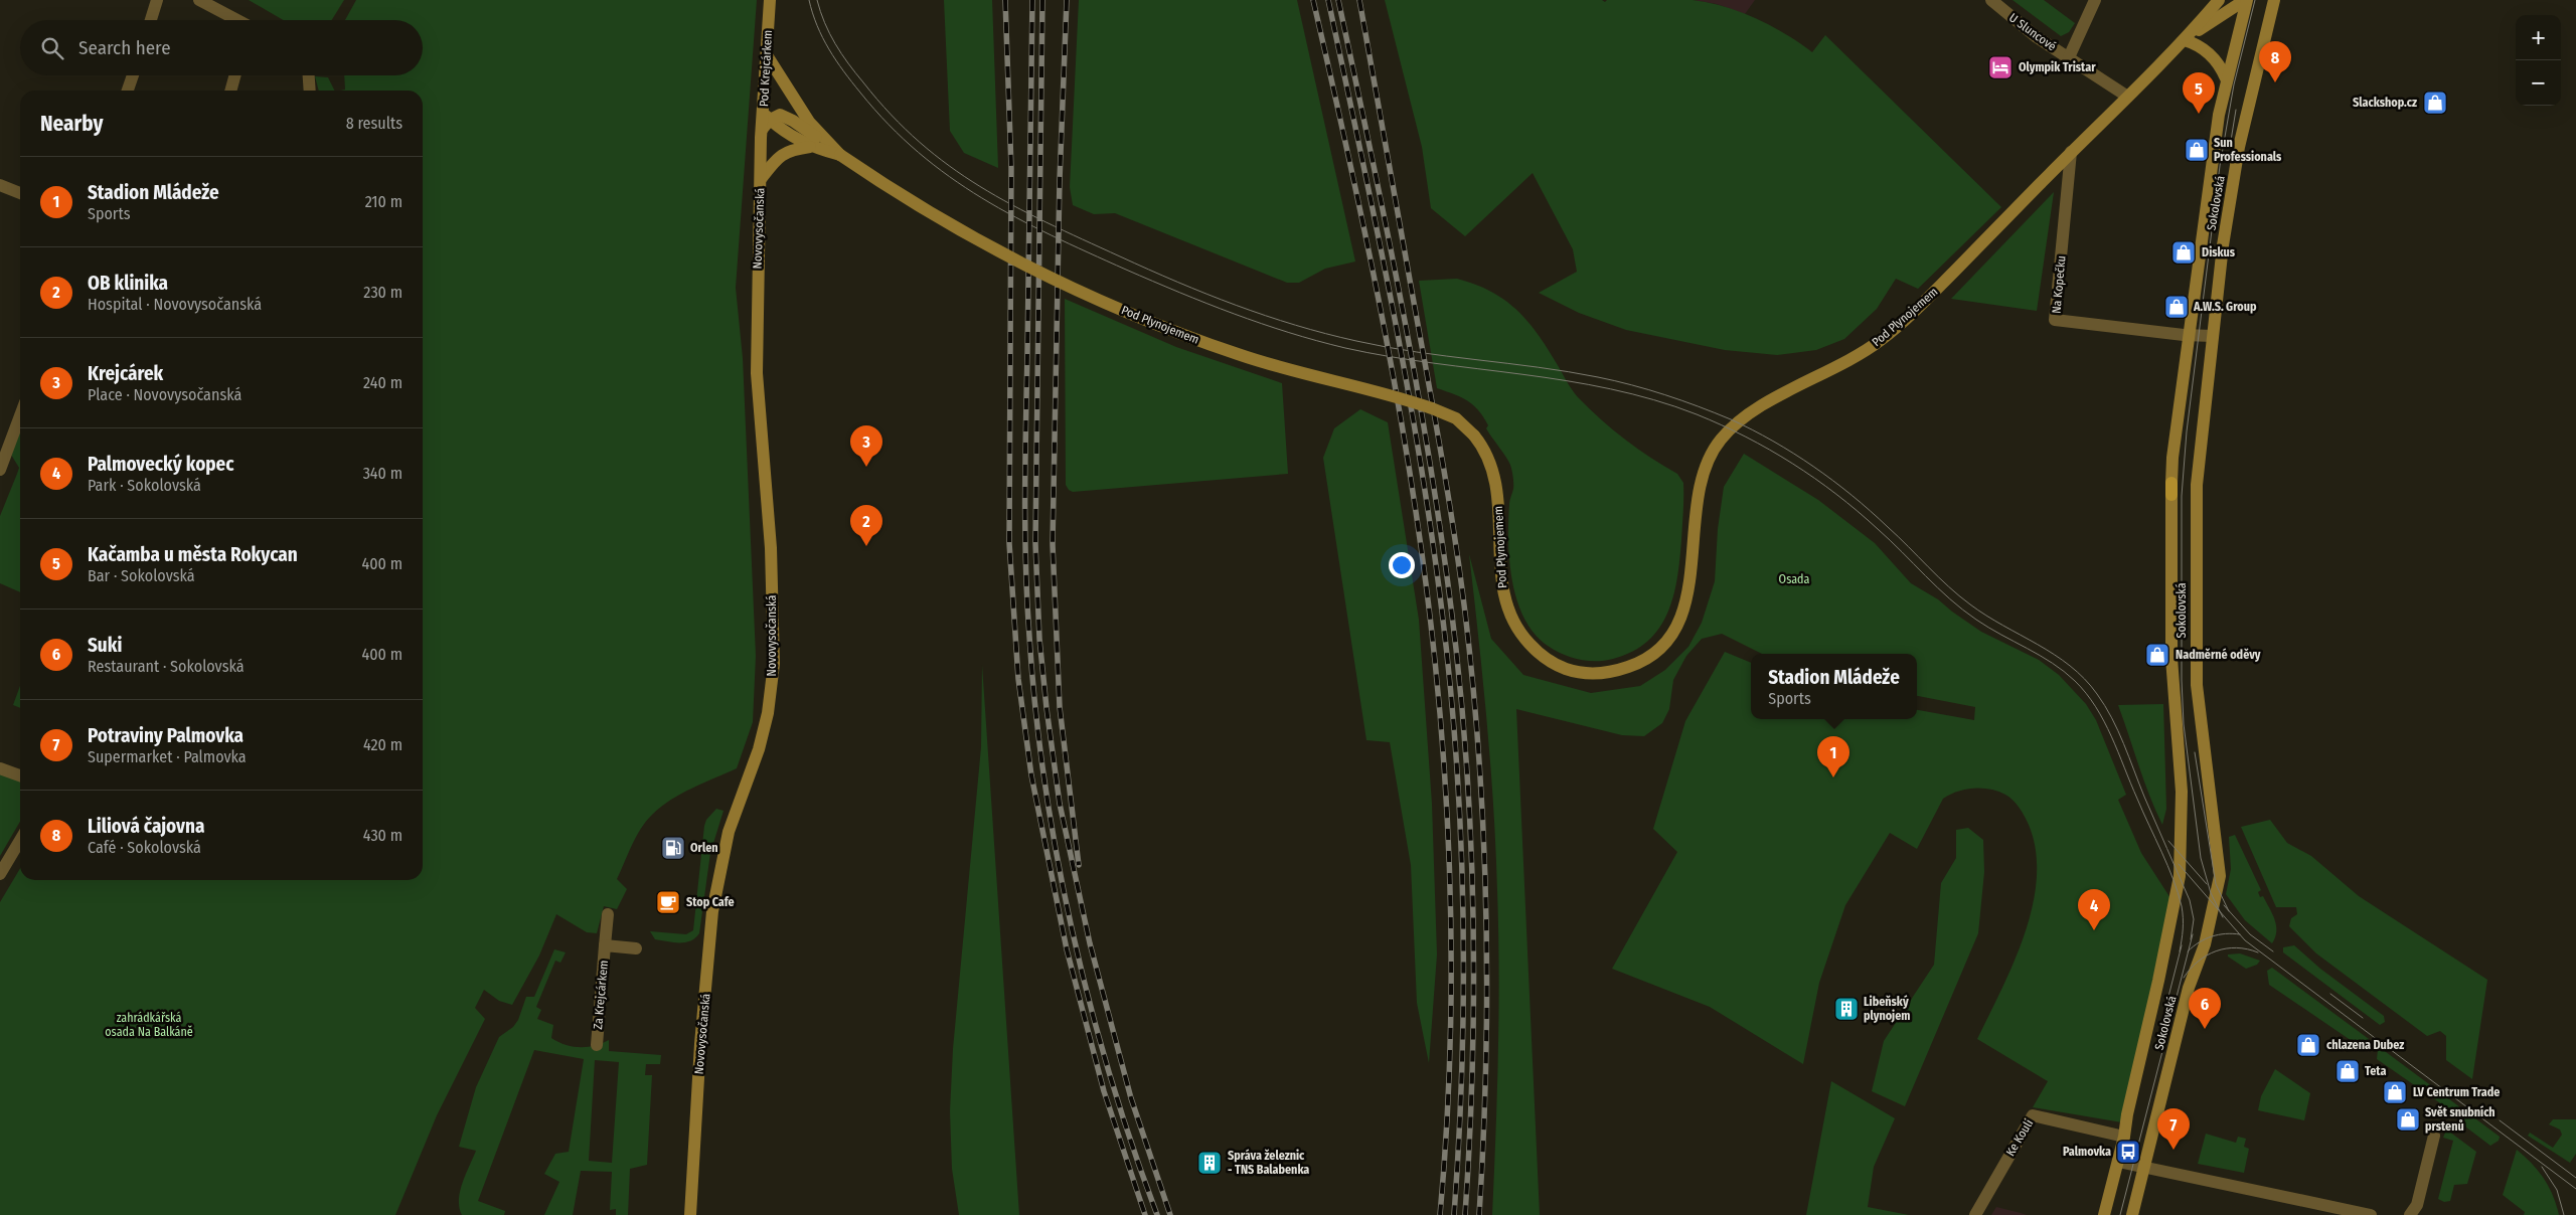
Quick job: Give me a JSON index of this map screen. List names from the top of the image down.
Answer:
{
  "streets": {
    "main road": [
      "Pod Krejcárkem",
      "Sokolovská",
      "Novovysočanská",
      "Pod Plynojemem"
    ],
    "street": [
      "U Sluncové",
      "Na Kopečku",
      "Za Krejcárkem",
      "Ke Kouli"
    ]
  },
  "crossings": [
    ["U Sluncové", "Pod Plynojemem"],
    ["Pod Krejcárkem", "Novovysočanská"],
    ["Sokolovská", "Na Kopečku"],
    ["Sokolovská", "Pod Plynojemem"],
    ["Sokolovská", "Ke Kouli"],
    ["Na Kopečku", "Pod Plynojemem"]
  ],
  "parks": ["Osada", "zahrádkářská osada Na Balkáně"],
  "places": {
    "hotel": ["Olympik Tristar"],
    "shop": [
      "Slackshop.cz",
      "Sun Professionals",
      "Diskus",
      "A.W.S. Group",
      "Nadměrné oděvy",
      "chlazena Dubez",
      "Teta",
      "LV Centrum Trade",
      "Svět snubních prstenů"
    ],
    "fuel station": ["Orlen"],
    "cafe": ["Stop Cafe"],
    "building": ["Libeňský plynojem", "Správa železnic - TNS Balabenka"],
    "bus stop": ["Palmovka"]
  },
  "page": {
    "map_buttons": ["+", "−"],
    "search": "Search here",
    "pins": [
      "8",
      "5",
      "3",
      "2",
      "1",
      "4",
      "6",
      "7"
    ],
    "heading": ["Nearby", "8 results"],
    "list": [
      {
        "mark": "1",
        "name": "Stadion Mládeže",
        "note": "Sports",
        "value": "210 m"
      },
      {
        "mark": "2",
        "name": "OB klinika",
        "note": "Hospital · Novovysočanská",
        "value": "230 m"
      },
      {
        "mark": "3",
        "name": "Krejcárek",
        "note": "Place · Novovysočanská",
        "value": "240 m"
      },
      {
        "mark": "4",
        "name": "Palmovecký kopec",
        "note": "Park · Sokolovská",
        "value": "340 m"
      },
      {
        "mark": "5",
        "name": "Kačamba u města Rokycan",
        "note": "Bar · Sokolovská",
        "value": "400 m"
      },
      {
        "mark": "6",
        "name": "Suki",
        "note": "Restaurant · Sokolovská",
        "value": "400 m"
      },
      {
        "mark": "7",
        "name": "Potraviny Palmovka",
        "note": "Supermarket · Palmovka",
        "value": "420 m"
      },
      {
        "mark": "8",
        "name": "Liliová čajovna",
        "note": "Café · Sokolovská",
        "value": "430 m"
      }
    ],
    "popup": ["Stadion Mládeže", "Sports"]
  }
}
